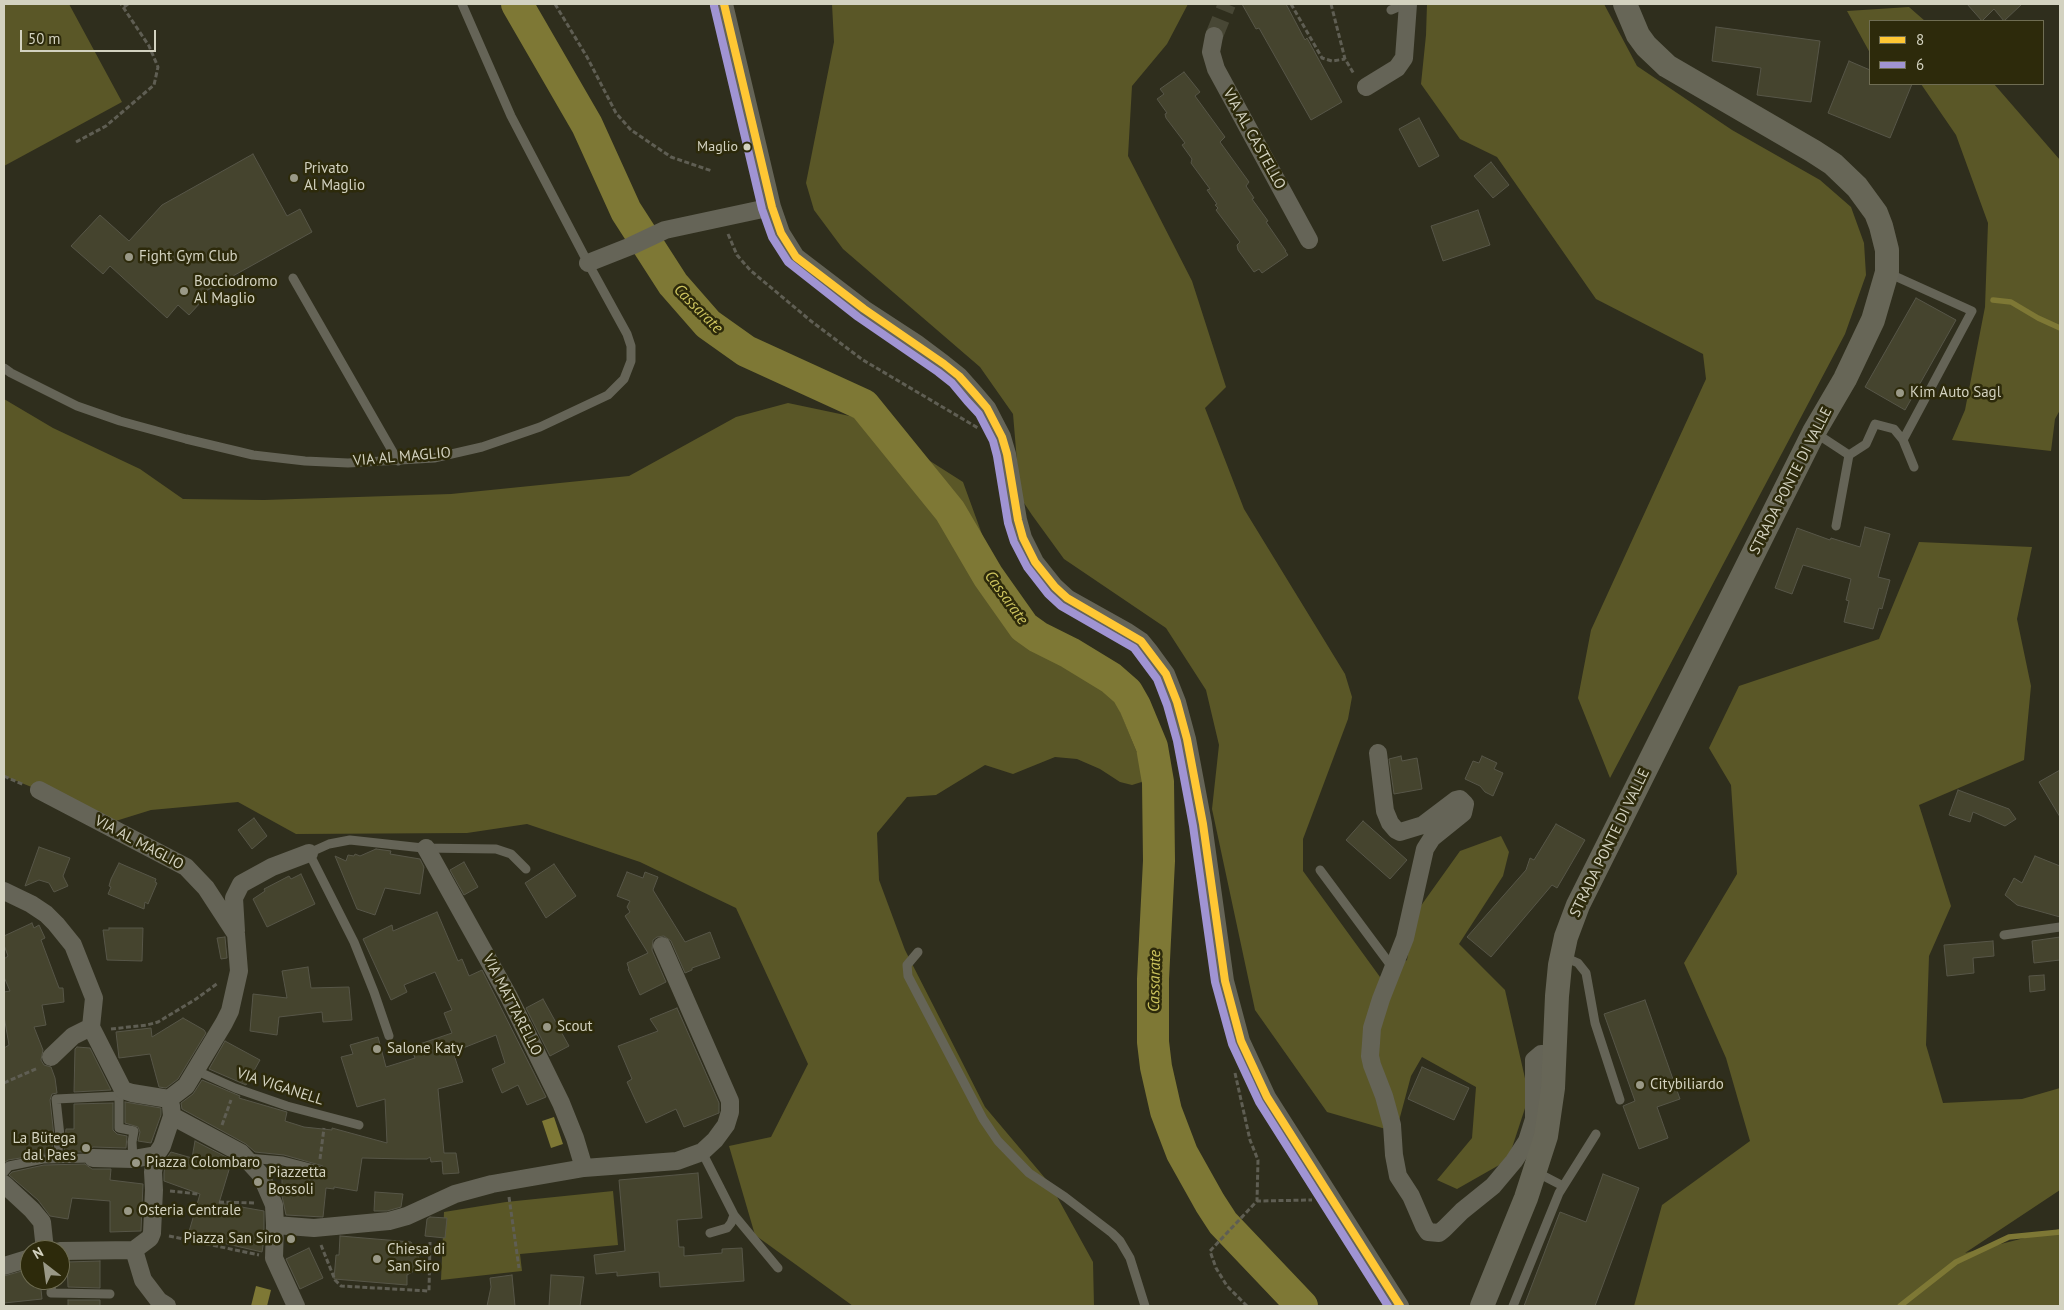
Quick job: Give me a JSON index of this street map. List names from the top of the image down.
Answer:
{
  "streets": {
    "street": [
      "VIA AL CASTELLO",
      "VIA AL MAGLIO",
      "STRADA PONTE DI VALLE",
      "VIA MATTARELLO"
    ],
    "lane": ["VIA VIGANELL"]
  },
  "crossings": [
    ["VIA AL MAGLIO", "VIA VIGANELL"]
  ],
  "water": ["Cassarate"],
  "places": [
    "Maglio",
    "Privato Al Maglio",
    "Fight Gym Club",
    "Bocciodromo Al Maglio",
    "Kim Auto Sagl",
    "Scout",
    "Salone Katy",
    "Citybiliardo",
    "La Bütega dal Paes",
    "Piazza Colombaro",
    "Piazzetta Bossoli",
    "Osteria Centrale",
    "Piazza San Siro",
    "Chiesa di San Siro"
  ],
  "lines": ["transit line 8", "transit line 6"],
  "legend": ["8", "6"],
  "scale_bar": "50 m",
  "north": "top left"
}
